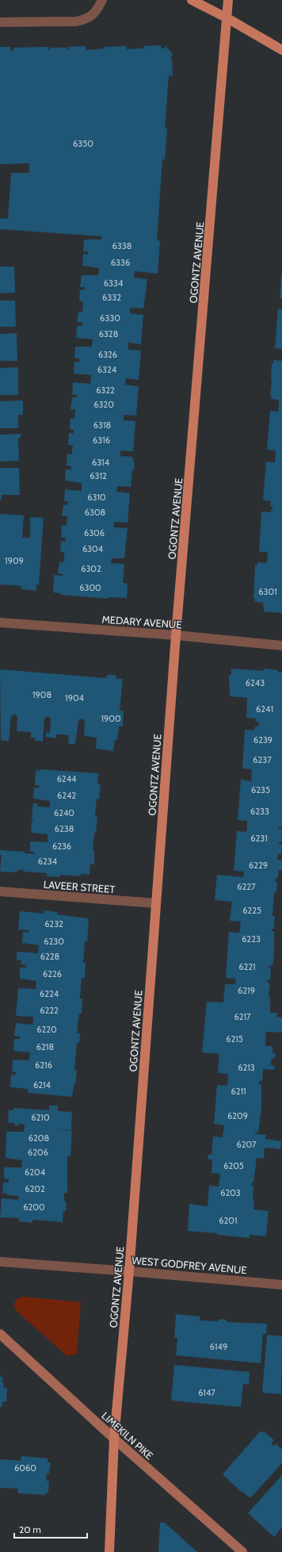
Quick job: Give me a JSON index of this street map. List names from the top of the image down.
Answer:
{
  "streets": {
    "main road": ["OGONTZ AVENUE"],
    "street": [
      "MEDARY AVENUE",
      "LAVEER STREET",
      "WEST GODFREY AVENUE",
      "LIMEKILN PIKE"
    ]
  },
  "crossings": [
    ["OGONTZ AVENUE", "MEDARY AVENUE"],
    ["OGONTZ AVENUE", "LAVEER STREET"],
    ["OGONTZ AVENUE", "WEST GODFREY AVENUE"],
    ["OGONTZ AVENUE", "LIMEKILN PIKE"]
  ],
  "house_numbers": [
    "6350",
    "6338",
    "6336",
    "6334",
    "6332",
    "6330",
    "6328",
    "6326",
    "6324",
    "6322",
    "6320",
    "6318",
    "6316",
    "6314",
    "6312",
    "6310",
    "6308",
    "6306",
    "6304",
    "1909",
    "6302",
    "6300",
    "6301",
    "6243",
    "1908",
    "1904",
    "6241",
    "1900",
    "6239",
    "6237",
    "6244",
    "6235",
    "6242",
    "6233",
    "6240",
    "6238",
    "6231",
    "6236",
    "6234",
    "6229",
    "6227",
    "6225",
    "6232",
    "6223",
    "6230",
    "6228",
    "6221",
    "6226",
    "6219",
    "6224",
    "6222",
    "6217",
    "6220",
    "6215",
    "6218",
    "6216",
    "6213",
    "6214",
    "6211",
    "6209",
    "6210",
    "6208",
    "6207",
    "6206",
    "6205",
    "6204",
    "6202",
    "6203",
    "6200",
    "6201",
    "6149",
    "6147",
    "6060"
  ],
  "scale_bar": "20 m"
}
